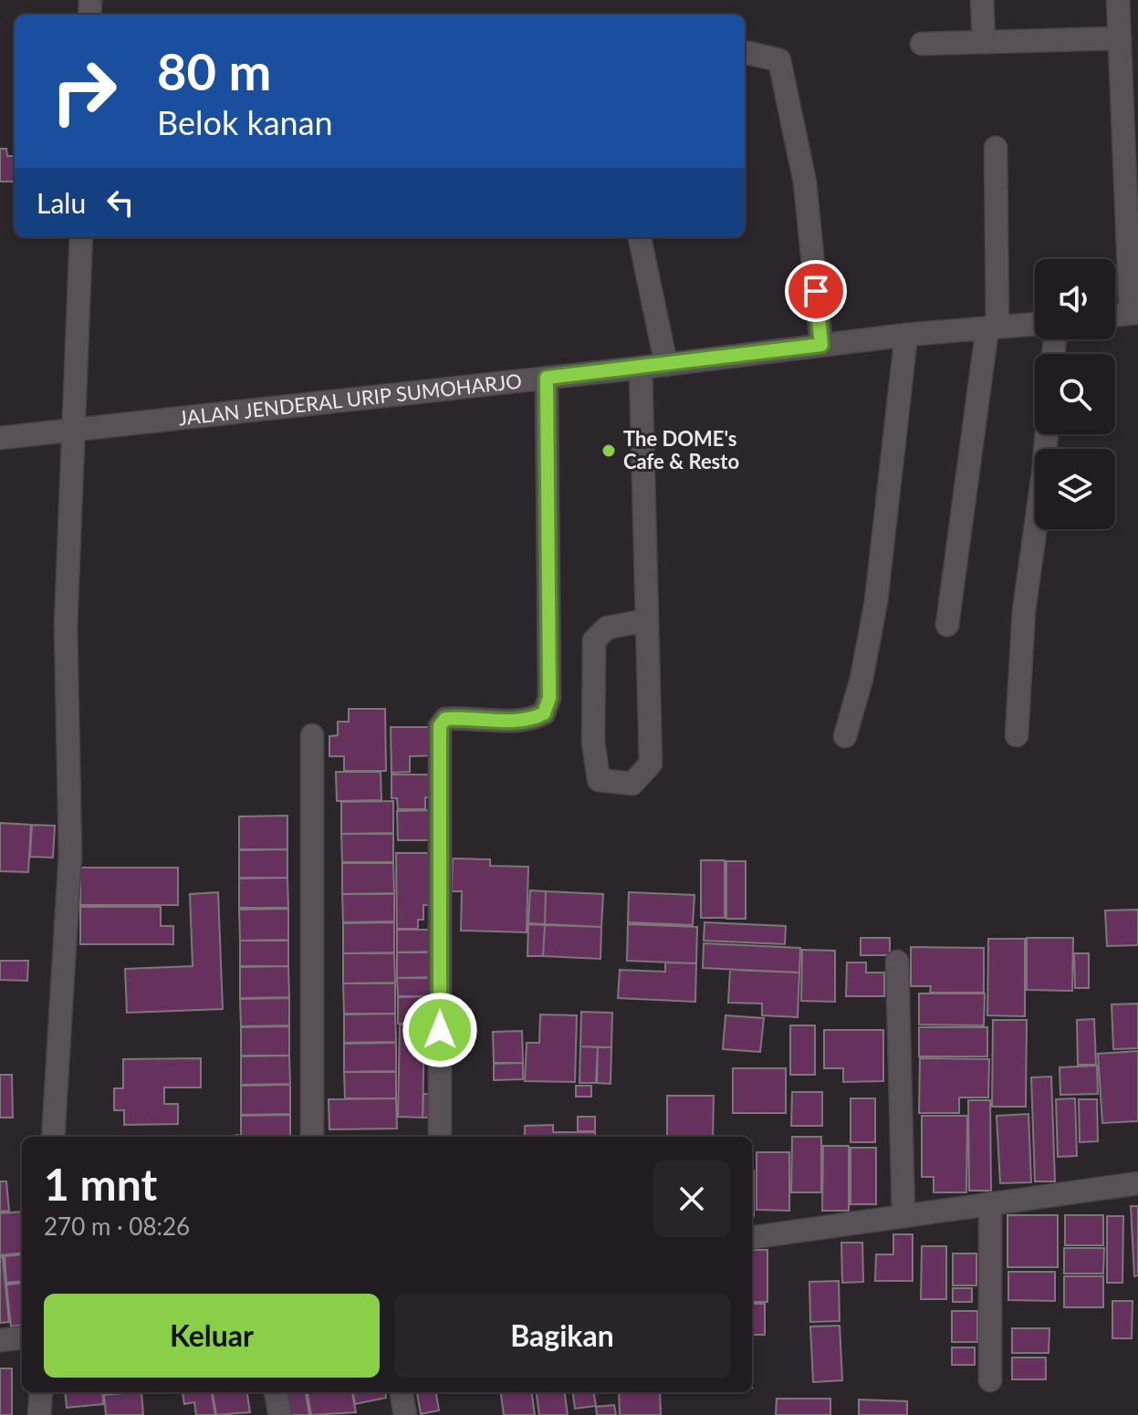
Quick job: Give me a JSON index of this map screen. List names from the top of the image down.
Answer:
{
  "streets": {
    "street": ["JALAN JENDERAL URIP SUMOHARJO"]
  },
  "places": ["The DOME's Cafe & Resto"],
  "page": {
    "turn": ["80 m", "Belok kanan"],
    "then": "Lalu",
    "heading": ["1 mnt", "270 m · 08:26"],
    "buttons": ["Keluar", "Bagikan"]
  }
}
